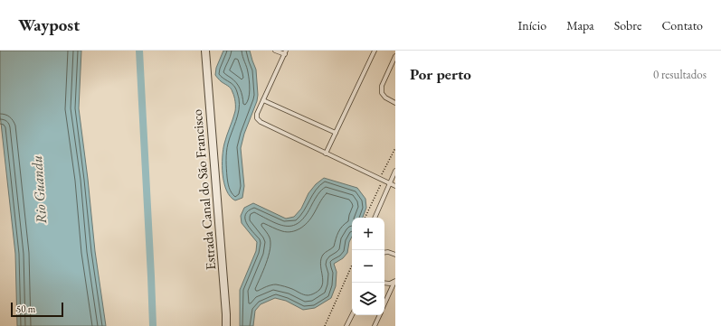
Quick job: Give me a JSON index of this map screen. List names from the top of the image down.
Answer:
{
  "streets": {
    "street": ["Estrada Canal do São Francisco"]
  },
  "water": ["Rio Guandu"],
  "scale_bar": "50 m",
  "page": {
    "header": "Waypost",
    "nav": [
      "Início",
      "Mapa",
      "Sobre",
      "Contato"
    ],
    "heading": ["Por perto", "0 resultados"],
    "map_buttons": ["+", "−"],
    "scale": "50 m"
  }
}
